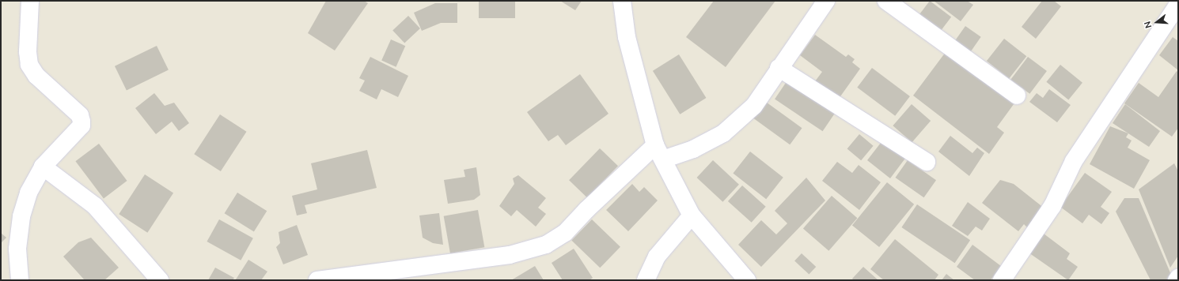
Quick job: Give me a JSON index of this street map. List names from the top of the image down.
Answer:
{
  "north": "left"
}
